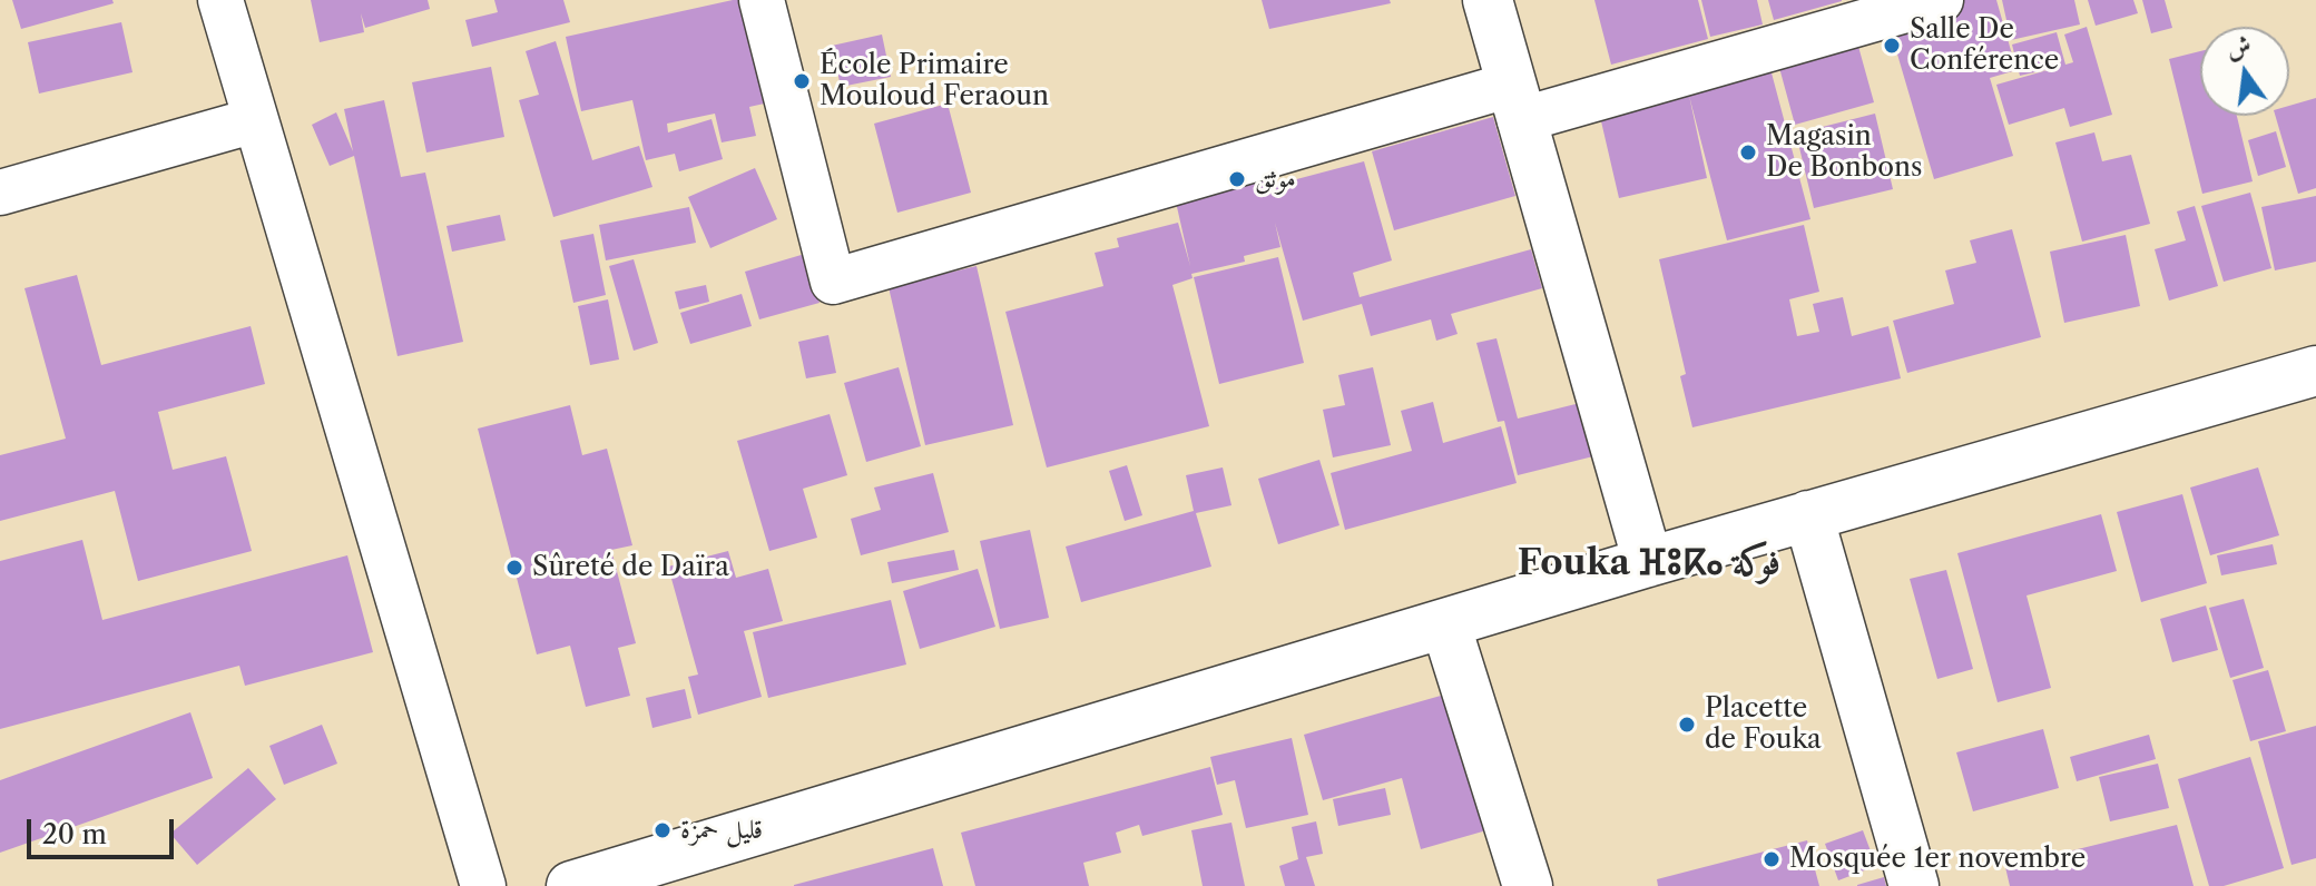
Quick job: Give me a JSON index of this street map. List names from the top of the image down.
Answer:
{
  "districts": ["Fouka ⴼⵓⴽⴰ فوكة"],
  "places": [
    "Salle De Conférence",
    "École Primaire Mouloud Feraoun",
    "Magasin De Bonbons",
    "موثق",
    "Sûreté de Daïra",
    "Placette de Fouka",
    "قليل حمزة",
    "Mosquée 1er novembre"
  ],
  "scale_bar": "20 m",
  "north": "top"
}
